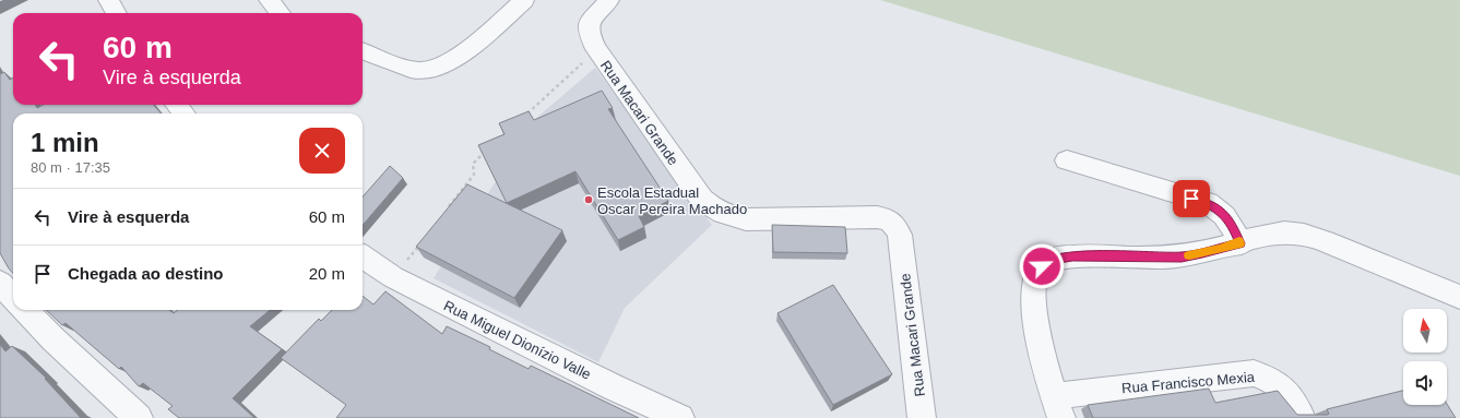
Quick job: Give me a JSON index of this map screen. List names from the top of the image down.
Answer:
{
  "streets": {
    "street": ["Rua Macari Grande", "Rua Miguel Dionízio Valle", "Rua Francisco Mexia"]
  },
  "places": ["Escola Estadual Oscar Pereira Machado"],
  "north": "top",
  "page": {
    "turn": ["60 m", "Vire à esquerda"],
    "heading": ["1 min", "80 m · 17:35"],
    "list": [
      {
        "name": "Vire à esquerda",
        "value": "60 m"
      },
      {
        "name": "Chegada ao destino",
        "value": "20 m"
      }
    ]
  }
}
